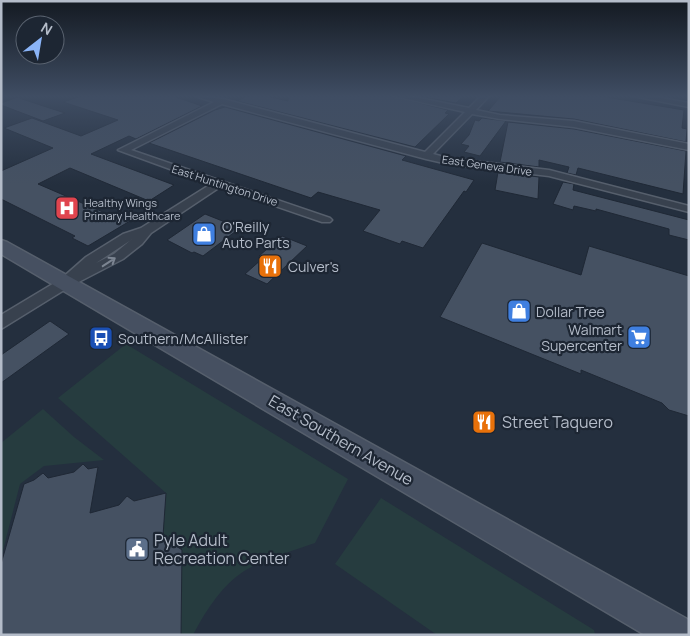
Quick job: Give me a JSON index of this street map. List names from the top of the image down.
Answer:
{
  "streets": {
    "main road": ["East Southern Avenue"],
    "street": ["East Geneva Drive", "East Huntington Drive"]
  },
  "places": {
    "hospital": ["Healthy Wings Primary Healthcare"],
    "shop": ["O'Reilly Auto Parts", "Dollar Tree"],
    "restaurant": ["Culver's", "Street Taquero"],
    "supermarket": ["Walmart Supercenter"],
    "bus stop": ["Southern/McAllister"],
    "public building": ["Pyle Adult Recreation Center"]
  },
  "north": "top right"
}
